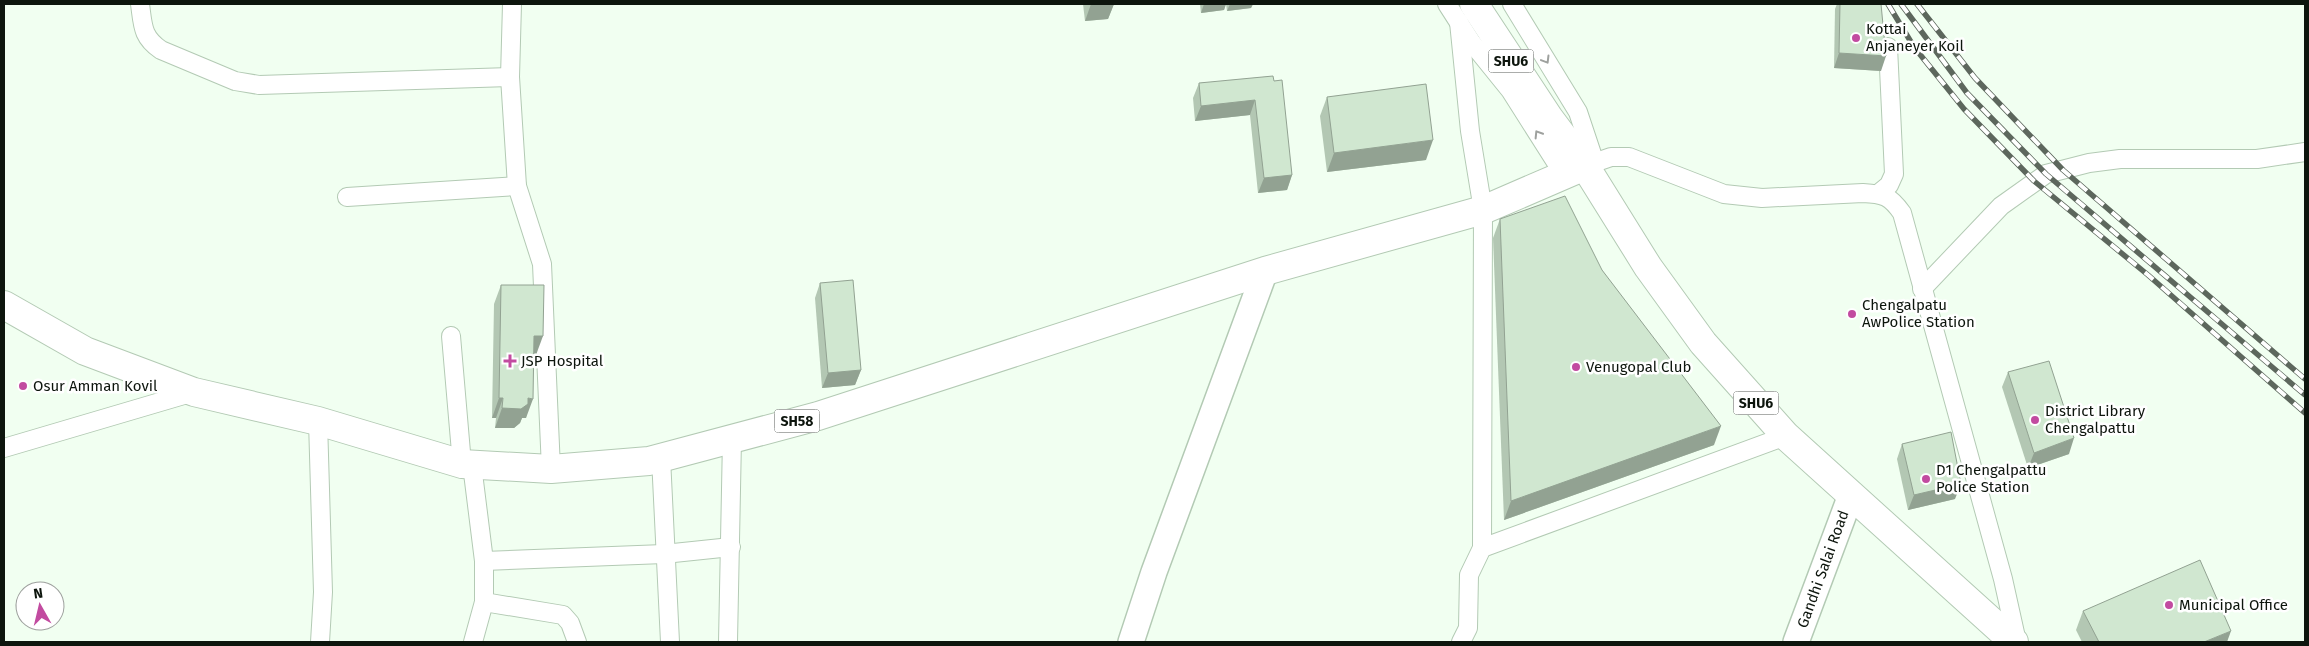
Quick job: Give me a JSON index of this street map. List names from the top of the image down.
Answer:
{
  "streets": {
    "main road": ["SHU6", "SH58"],
    "street": ["Gandhi Salai Road"]
  },
  "crossings": [
    ["SHU6", "SH58"],
    ["SHU6", "Gandhi Salai Road"]
  ],
  "places": {
    "other": [
      "Kottai Anjaneyer Koil",
      "Chengalpatu AwPolice Station",
      "Venugopal Club",
      "Osur Amman Kovil",
      "District Library Chengalpattu",
      "D1 Chengalpattu Police Station",
      "Municipal Office"
    ],
    "health": ["JSP Hospital"]
  },
  "north": "top"
}
